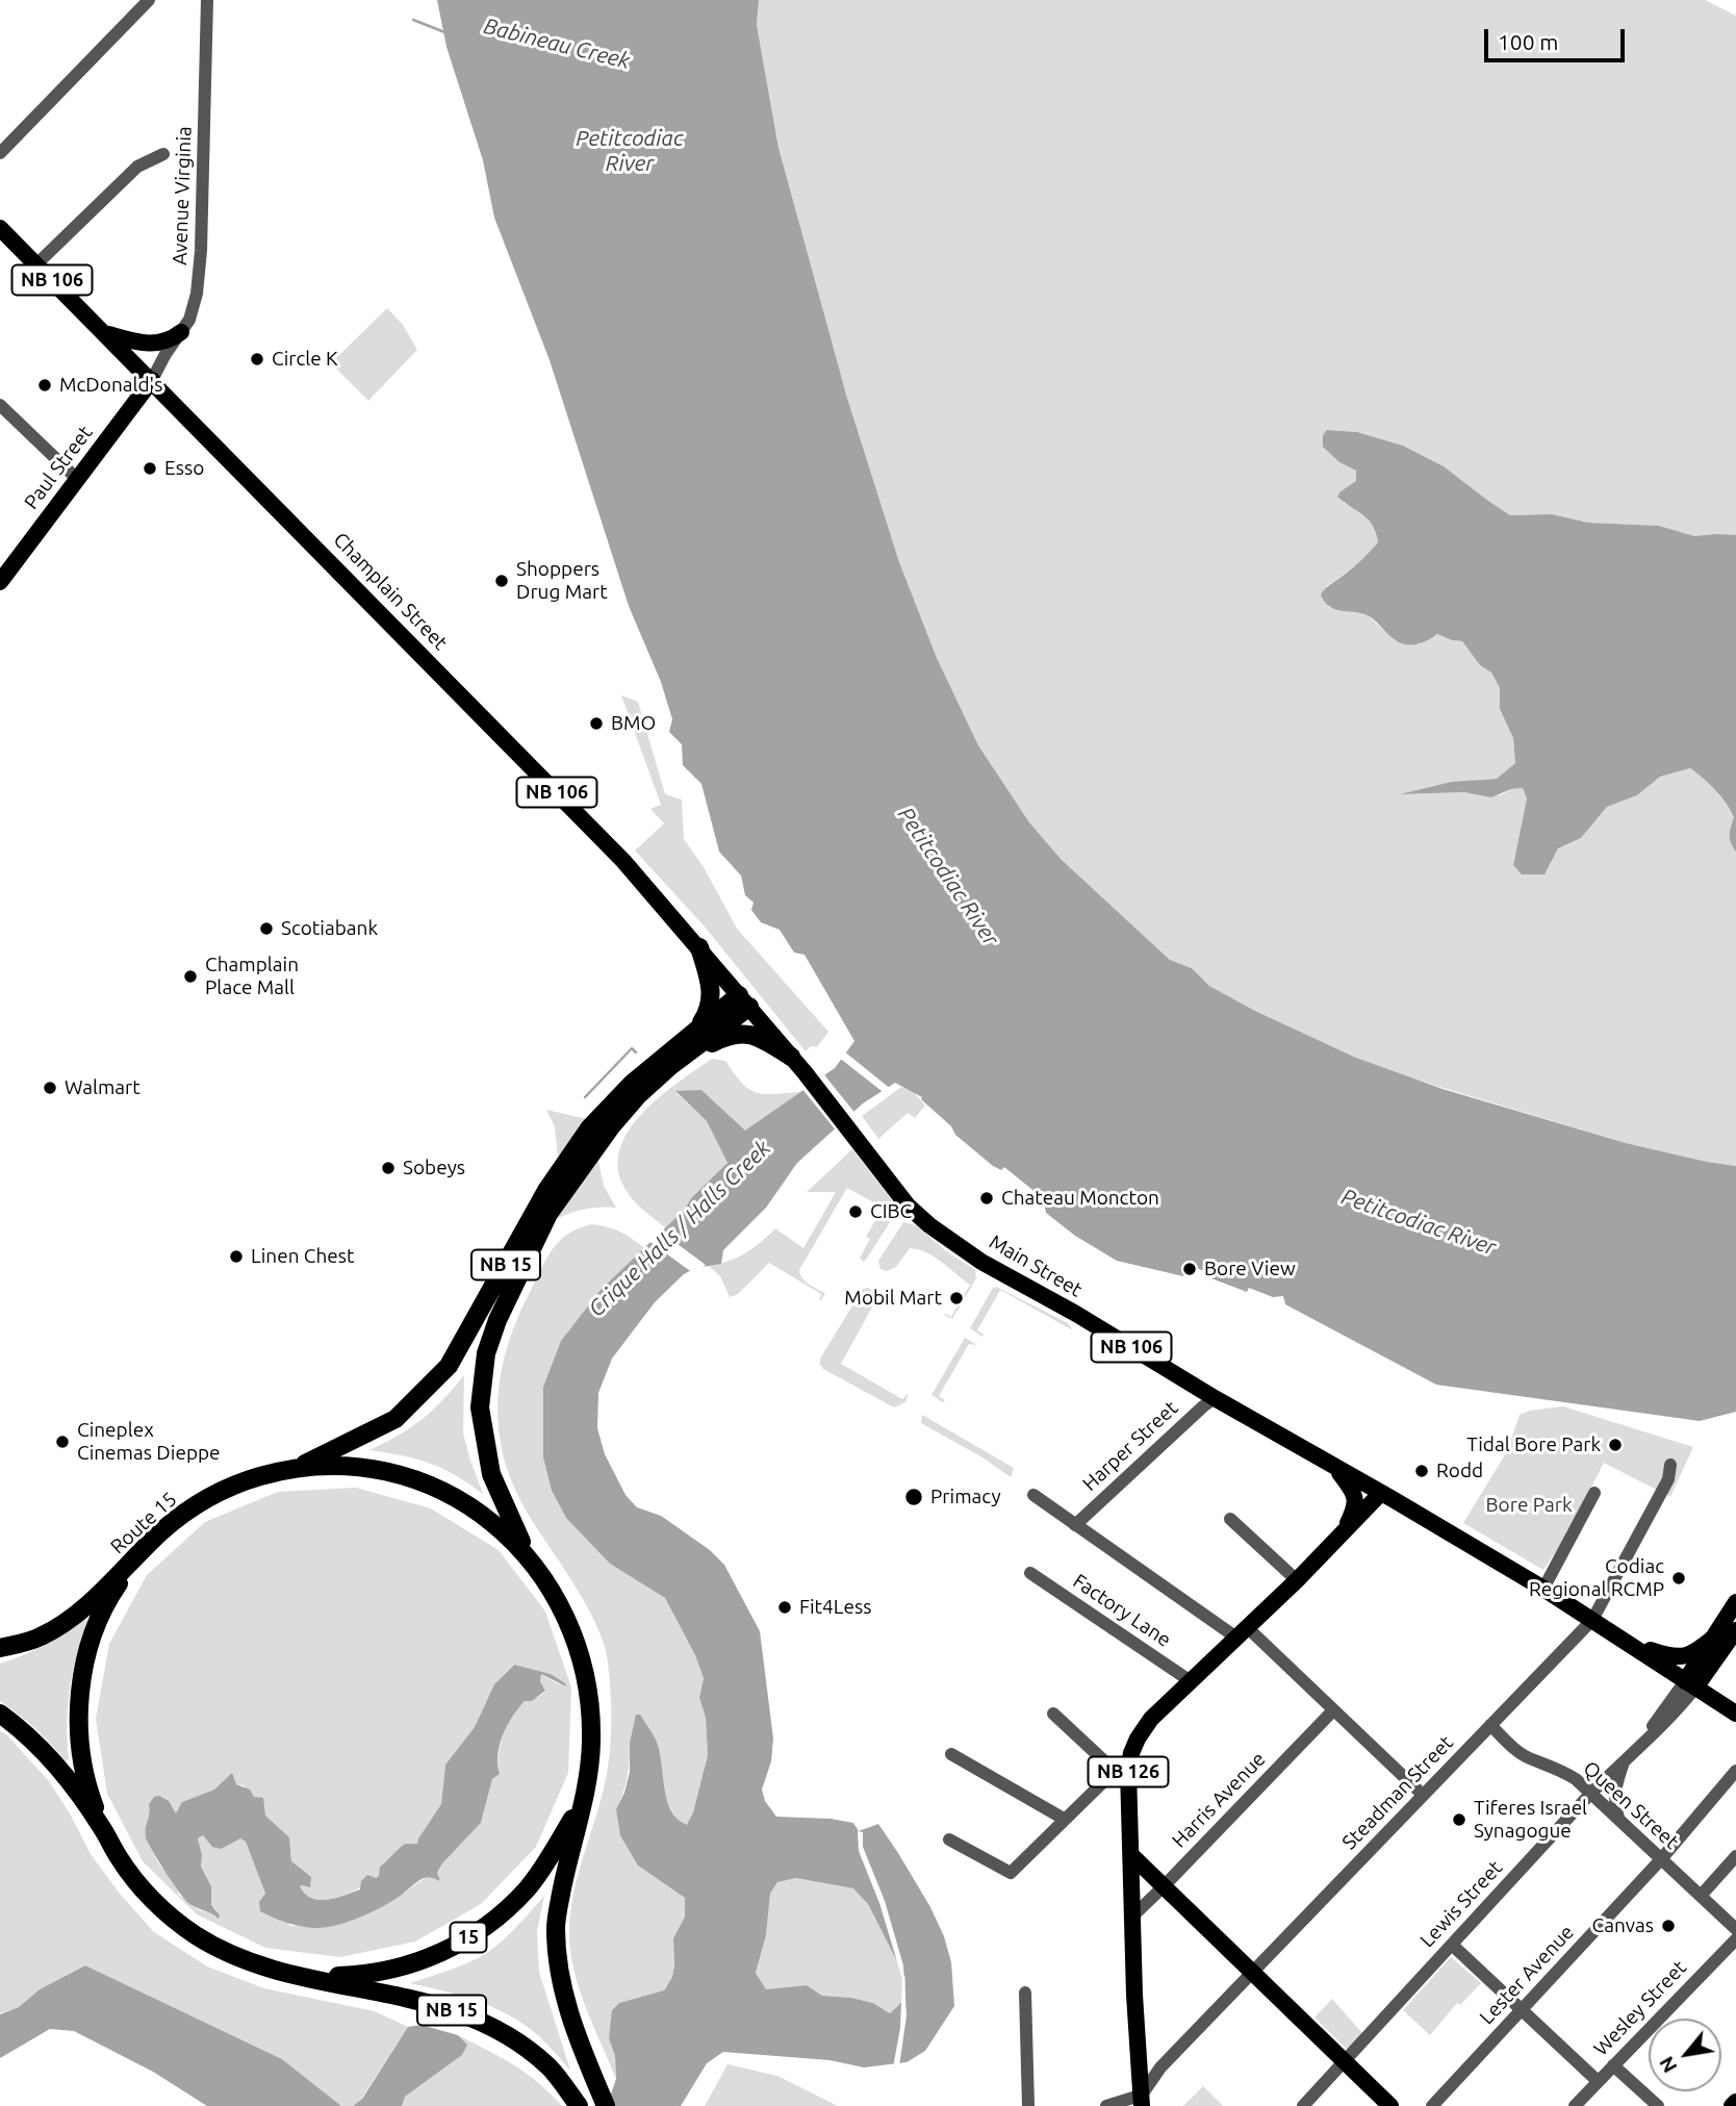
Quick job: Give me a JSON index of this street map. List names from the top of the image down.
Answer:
{
  "streets": {
    "highway": ["NB 15", "Route 15", "15"],
    "main road": [
      "NB 106",
      "Paul Street",
      "Champlain Street",
      "Main Street",
      "NB 126"
    ],
    "street": [
      "Avenue Virginia",
      "Harper Street",
      "Factory Lane",
      "Steadman Street",
      "Harris Avenue",
      "Queen Street",
      "Lewis Street",
      "Lester Avenue",
      "Wesley Street"
    ]
  },
  "crossings": [
    ["Avenue Virginia", "Paul Street"],
    ["Avenue Virginia", "Champlain Street"],
    ["NB 106", "Main Street"],
    ["NB 106", "NB 126"],
    ["NB 106", "Steadman Street"],
    ["NB 106", "Lewis Street"],
    ["Paul Street", "Champlain Street"],
    ["Champlain Street", "NB 15"],
    ["Champlain Street", "Main Street"],
    ["NB 15", "Main Street"],
    ["NB 15", "Route 15"],
    ["NB 15", "15"],
    ["Main Street", "Harper Street"],
    ["Main Street", "NB 126"],
    ["Route 15", "15"],
    ["Factory Lane", "NB 126"],
    ["NB 126", "Steadman Street"],
    ["NB 126", "Harris Avenue"],
    ["Steadman Street", "Queen Street"],
    ["Queen Street", "Lewis Street"],
    ["Queen Street", "Lester Avenue"]
  ],
  "water": ["Babineau Creek", "Petitcodiac River", "Crique Halls / Halls Creek"],
  "parks": ["Bore Park"],
  "places": [
    "Circle K",
    "McDonald's",
    "Esso",
    "Shoppers Drug Mart",
    "BMO",
    "Scotiabank",
    "Champlain Place Mall",
    "Walmart",
    "Sobeys",
    "Chateau Moncton",
    "CIBC",
    "Linen Chest",
    "Bore View",
    "Mobil Mart",
    "Cineplex Cinemas Dieppe",
    "Tidal Bore Park",
    "Rodd",
    "Primacy",
    "Codiac Regional RCMP",
    "Fit4Less",
    "Tiferes Israel Synagogue",
    "Canvas"
  ],
  "scale_bar": "100 m",
  "north": "bottom left"
}
